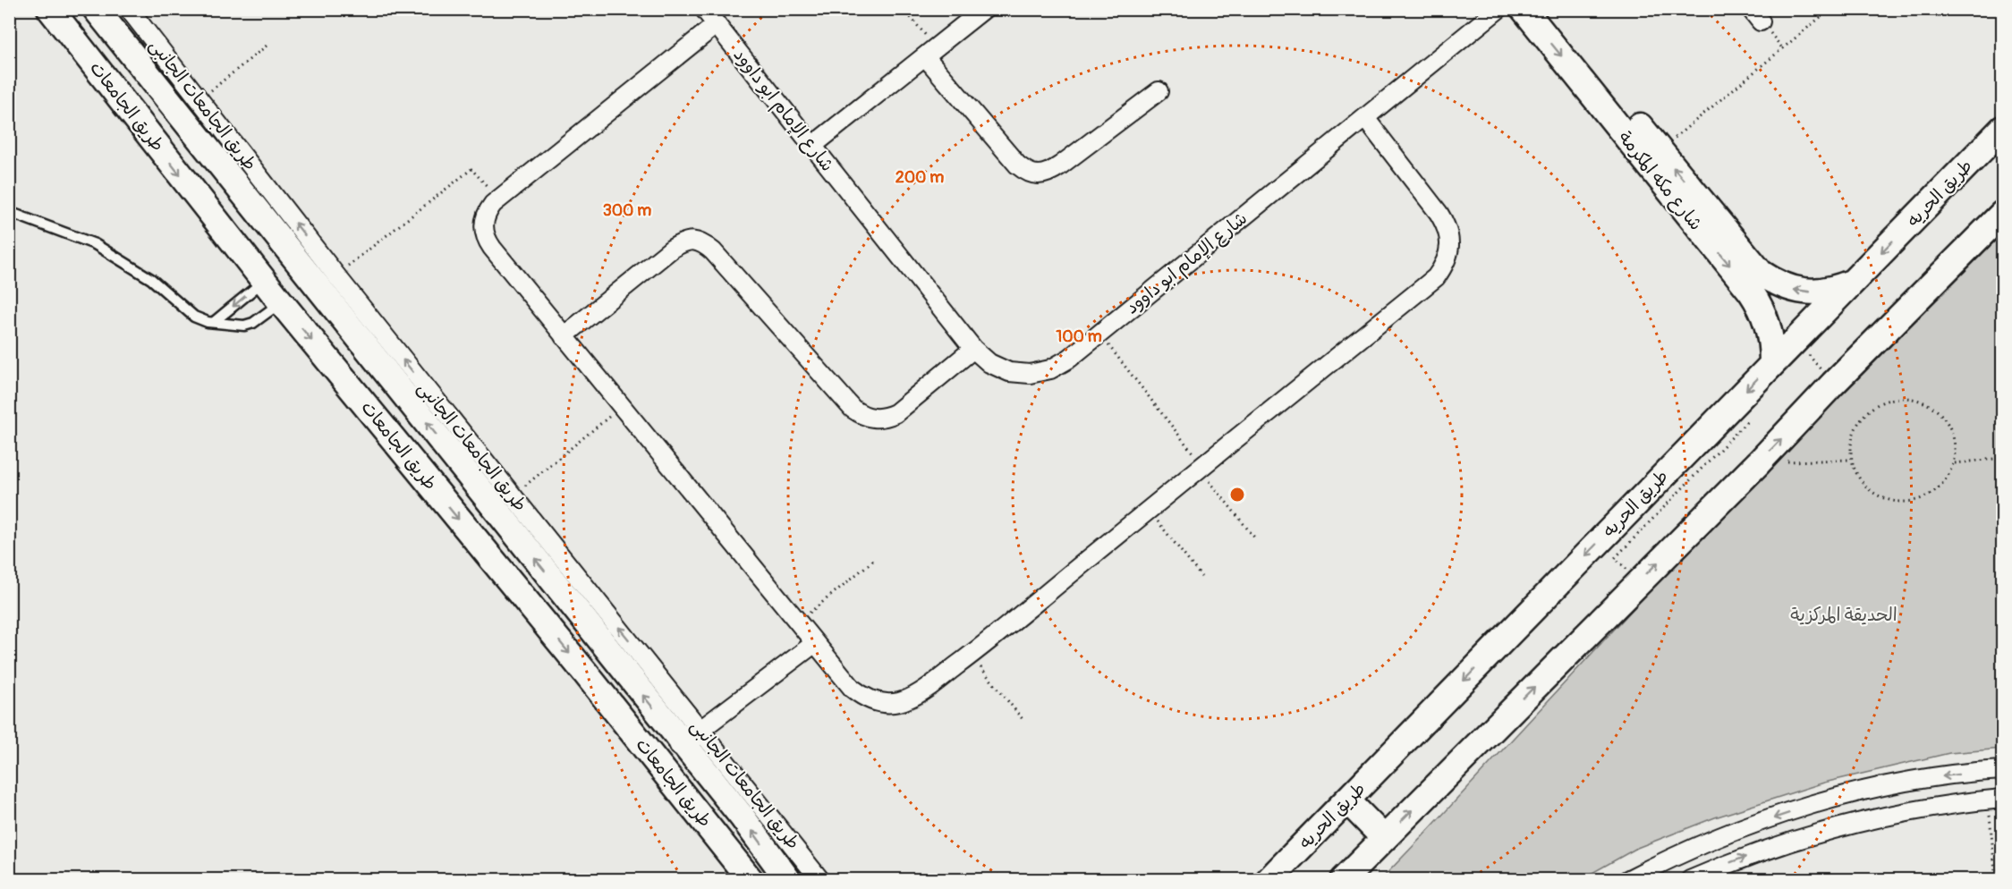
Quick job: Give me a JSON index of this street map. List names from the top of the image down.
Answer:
{
  "streets": {
    "main road": ["طريق الجامعات", "شارع مكه المكرمة", "طريق الحريه"],
    "street": ["طريق الجامعات الجانبى", "شارع الإمام ابو داوود"]
  },
  "crossings": [
    ["طريق الجامعات الجانبى", "طريق الجامعات"],
    ["شارع مكه المكرمة", "طريق الحريه"]
  ],
  "parks": ["الحديقة المركزية"],
  "rings": ["200 m", "300 m", "100 m"]
}
